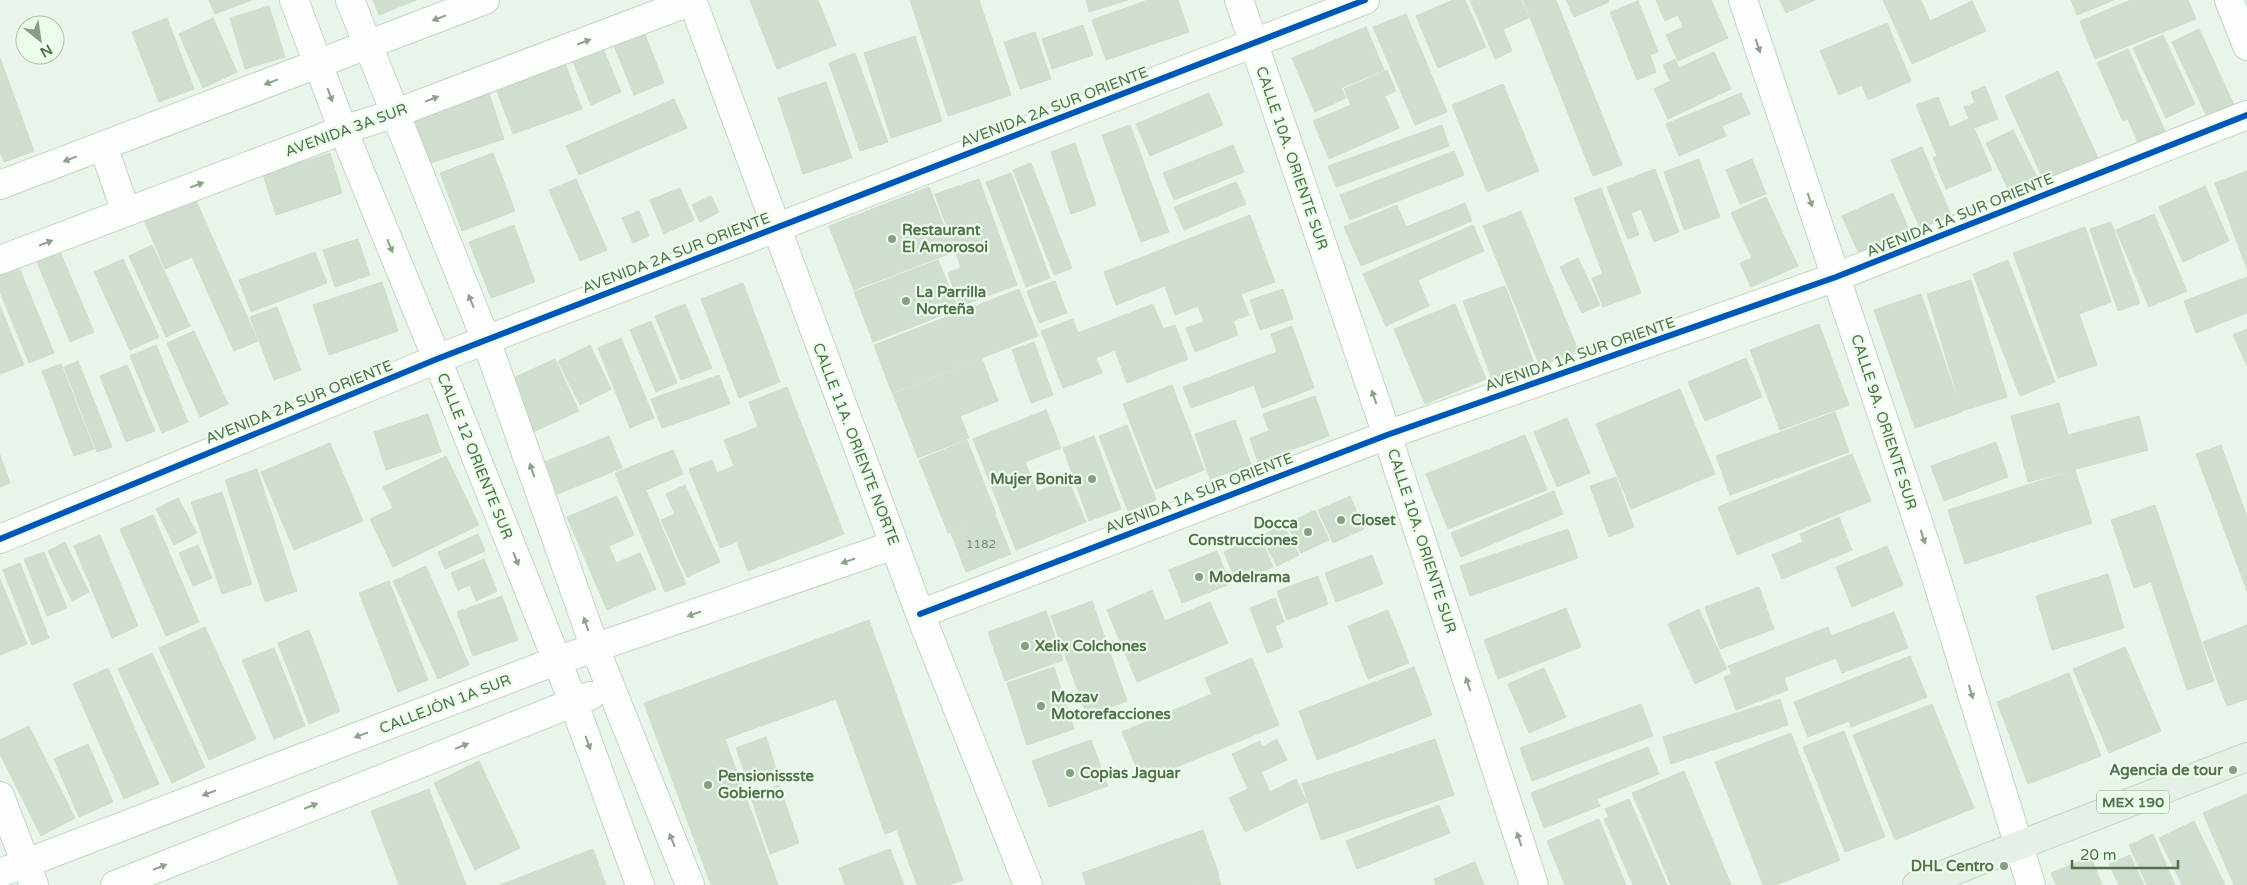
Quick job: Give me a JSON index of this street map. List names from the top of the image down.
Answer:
{
  "streets": {
    "main road": ["MEX 190"],
    "street": [
      "AVENIDA 2A SUR ORIENTE",
      "AVENIDA 3A SUR",
      "CALLE 10A. ORIENTE SUR",
      "AVENIDA 1A SUR ORIENTE",
      "CALLE 9A. ORIENTE SUR",
      "CALLE 11A. ORIENTE NORTE",
      "CALLE 12 ORIENTE SUR",
      "CALLEJÓN 1A SUR"
    ]
  },
  "crossings": [
    ["AVENIDA 2A SUR ORIENTE", "CALLE 10A. ORIENTE SUR"],
    ["AVENIDA 2A SUR ORIENTE", "CALLE 11A. ORIENTE NORTE"],
    ["AVENIDA 2A SUR ORIENTE", "CALLE 12 ORIENTE SUR"],
    ["AVENIDA 3A SUR", "CALLE 11A. ORIENTE NORTE"],
    ["AVENIDA 3A SUR", "CALLE 12 ORIENTE SUR"],
    ["CALLE 10A. ORIENTE SUR", "AVENIDA 1A SUR ORIENTE"],
    ["AVENIDA 1A SUR ORIENTE", "CALLE 9A. ORIENTE SUR"],
    ["AVENIDA 1A SUR ORIENTE", "CALLE 11A. ORIENTE NORTE"],
    ["CALLE 9A. ORIENTE SUR", "MEX 190"],
    ["CALLE 11A. ORIENTE NORTE", "CALLEJÓN 1A SUR"],
    ["CALLE 12 ORIENTE SUR", "CALLEJÓN 1A SUR"]
  ],
  "one_way": ["CALLE 10A. ORIENTE SUR", "CALLE 9A. ORIENTE SUR"],
  "places": [
    "Restaurant El Amorosoi",
    "La Parrilla Norteña",
    "Mujer Bonita",
    "Closet",
    "Docca Construcciones",
    "Modelrama",
    "Xelix Colchones",
    "Mozav Motorefacciones",
    "Agencia de tour",
    "Copias Jaguar",
    "Pensionissste Gobierno",
    "DHL Centro"
  ],
  "house_numbers": ["1182"],
  "scale_bar": "20 m",
  "north": "bottom right"
}
